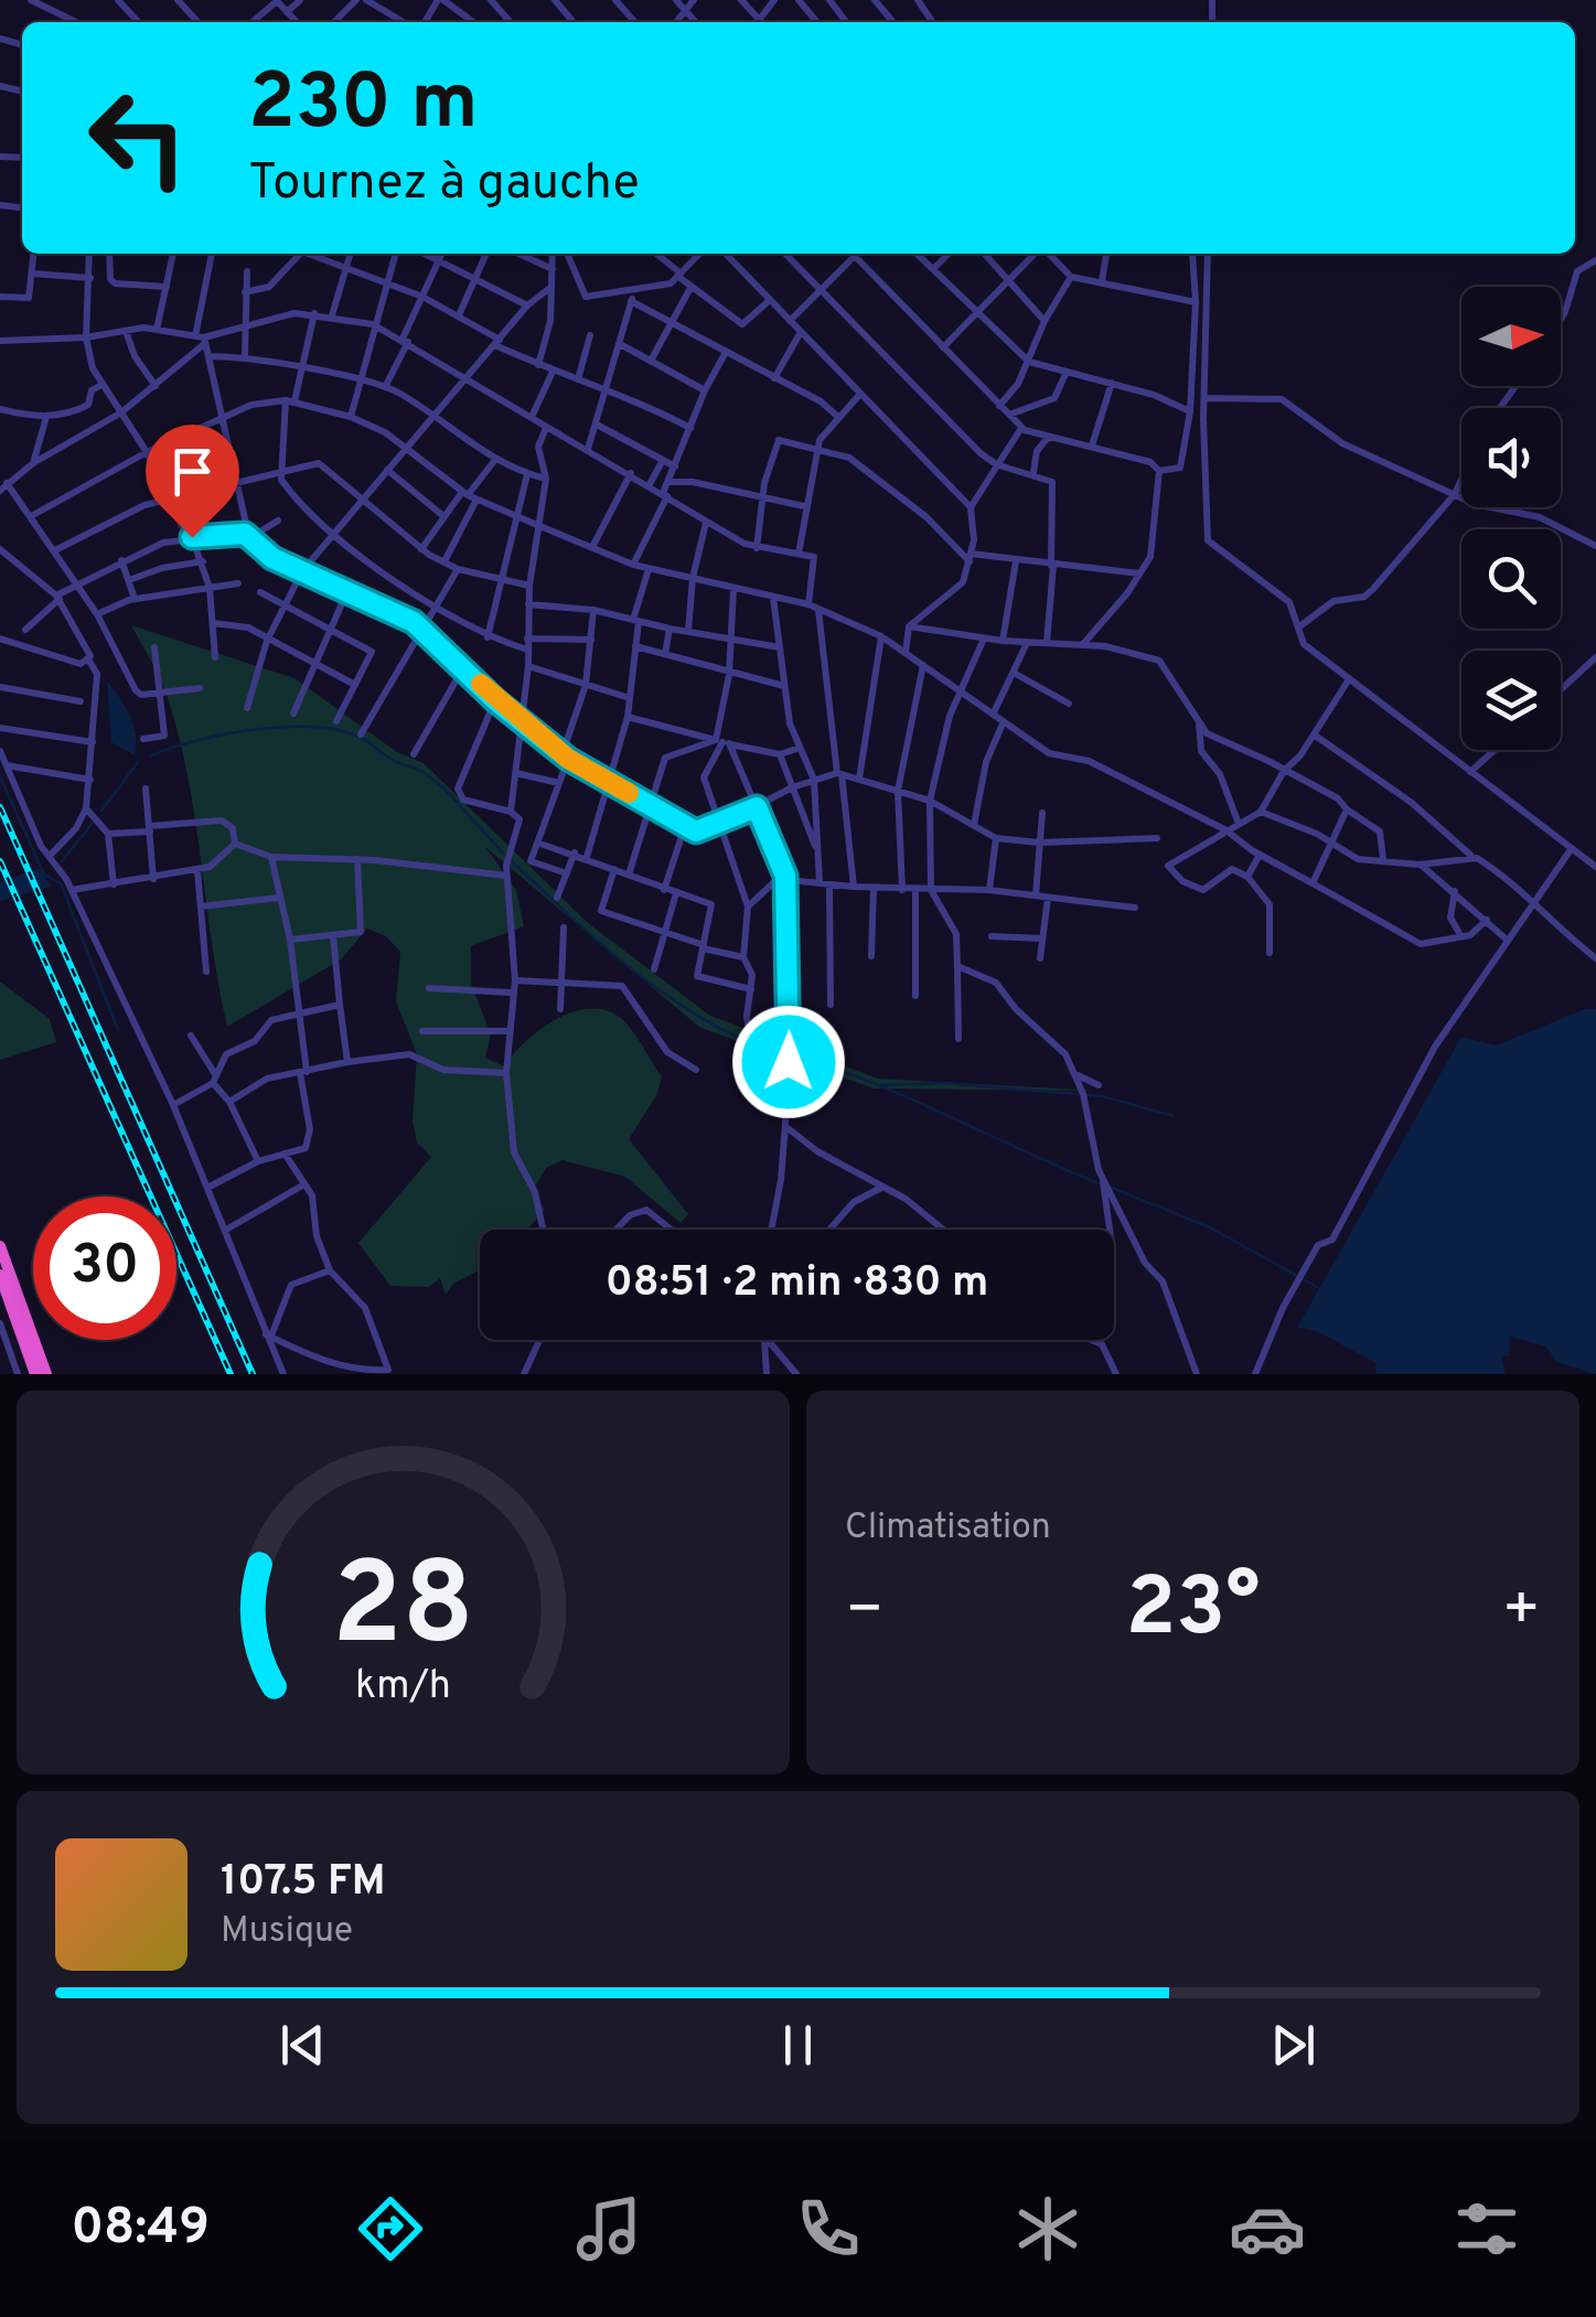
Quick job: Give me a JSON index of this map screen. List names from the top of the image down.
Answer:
{
  "north": "right",
  "page": {
    "turn": ["230 m", "Tournez à gauche"],
    "limit": "30",
    "trip": "08:51 · 2 min · 830 m",
    "tile": "Climatisation",
    "heat": ["−", "23°", "+"],
    "song": ["107.5 FM", "Musique"],
    "tabs": "08:49",
    "gauge": ["28", "km/h"]
  }
}
